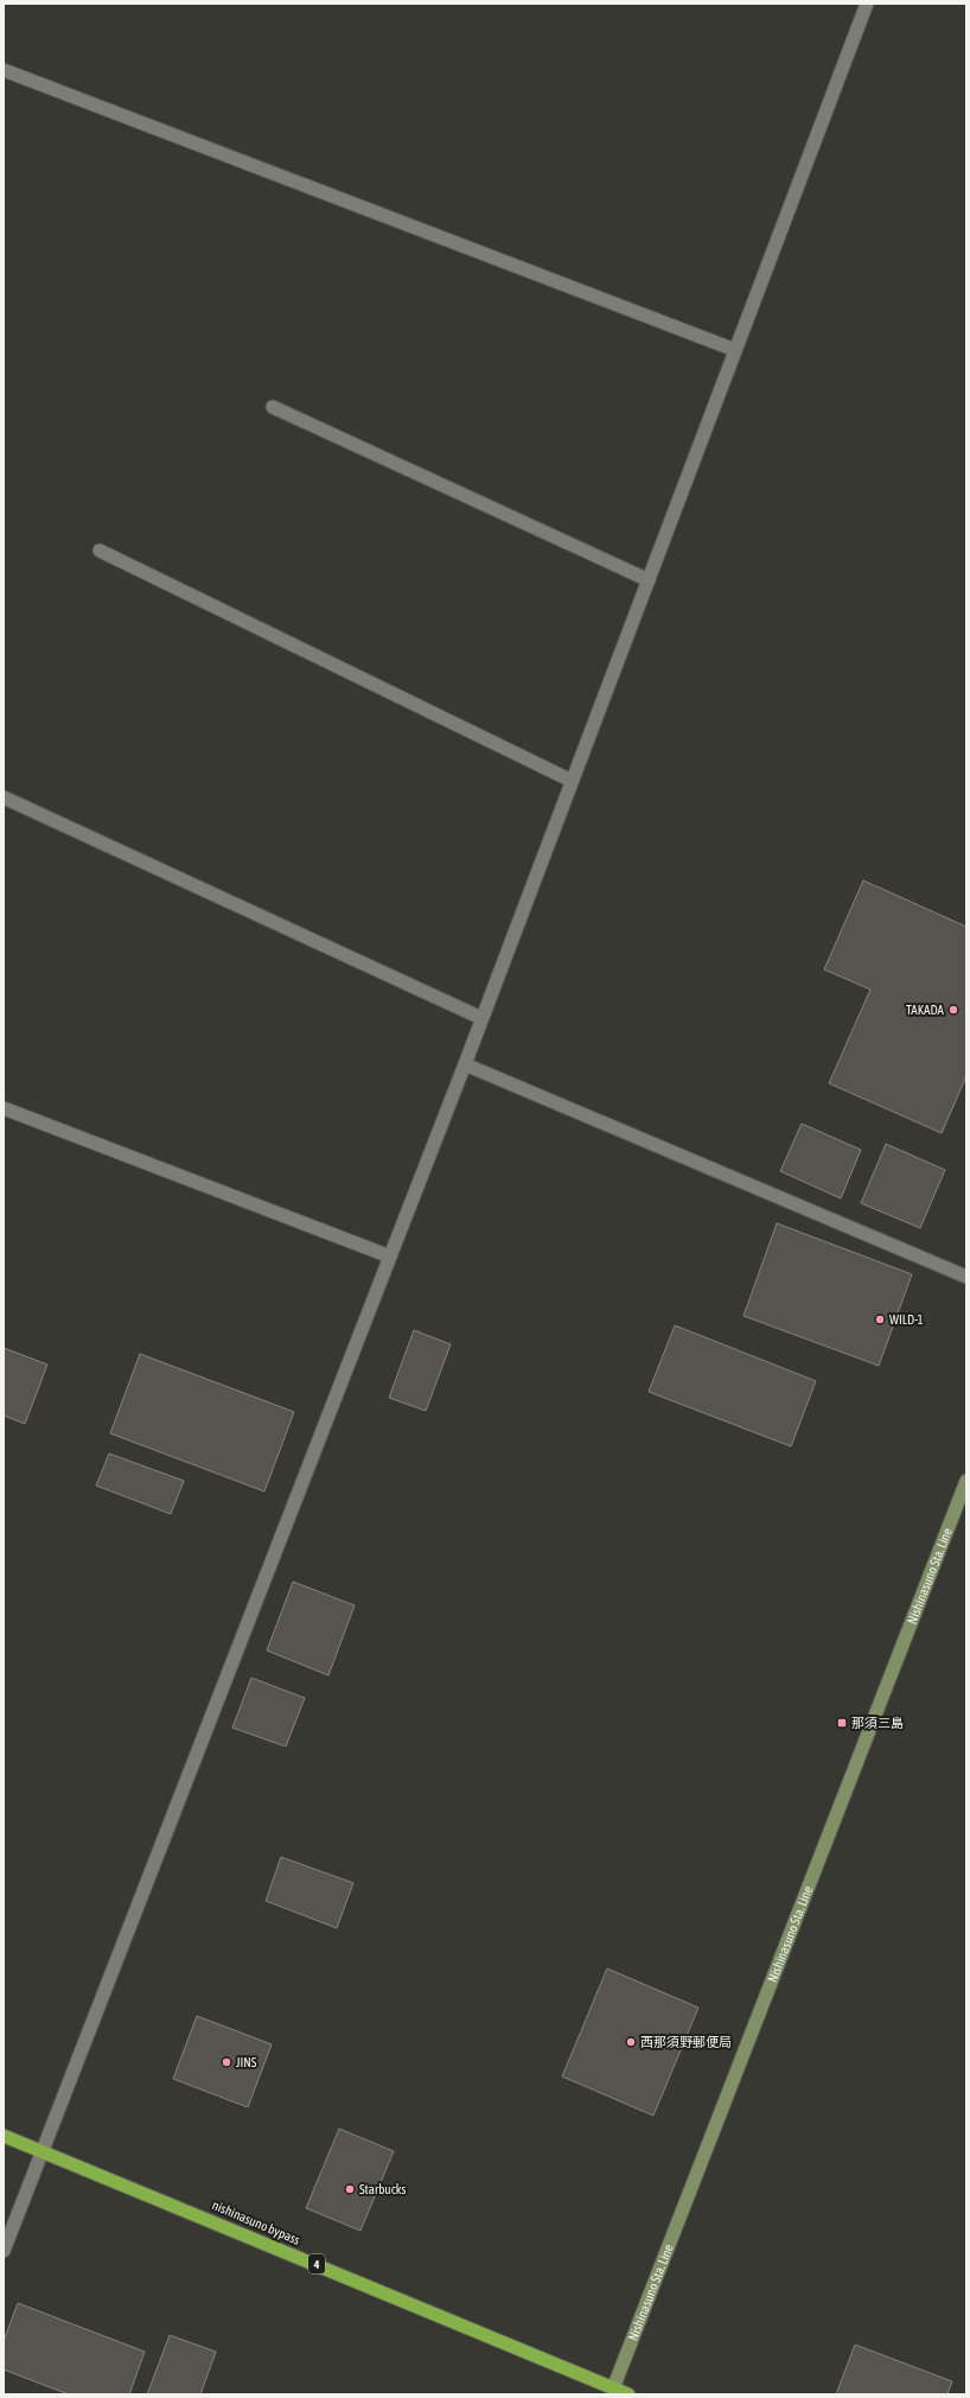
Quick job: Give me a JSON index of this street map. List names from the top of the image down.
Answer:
{
  "streets": {
    "highway": ["nishinasuno bypass", "4"],
    "main road": ["Nishinasuno Sta. Line"]
  },
  "crossings": [
    ["Nishinasuno Sta. Line", "nishinasuno bypass"]
  ],
  "places": {
    "other": [
      "TAKADA",
      "WILD-1",
      "西那須野郵便局",
      "JINS",
      "Starbucks"
    ],
    "transit": ["那須三島"]
  }
}
